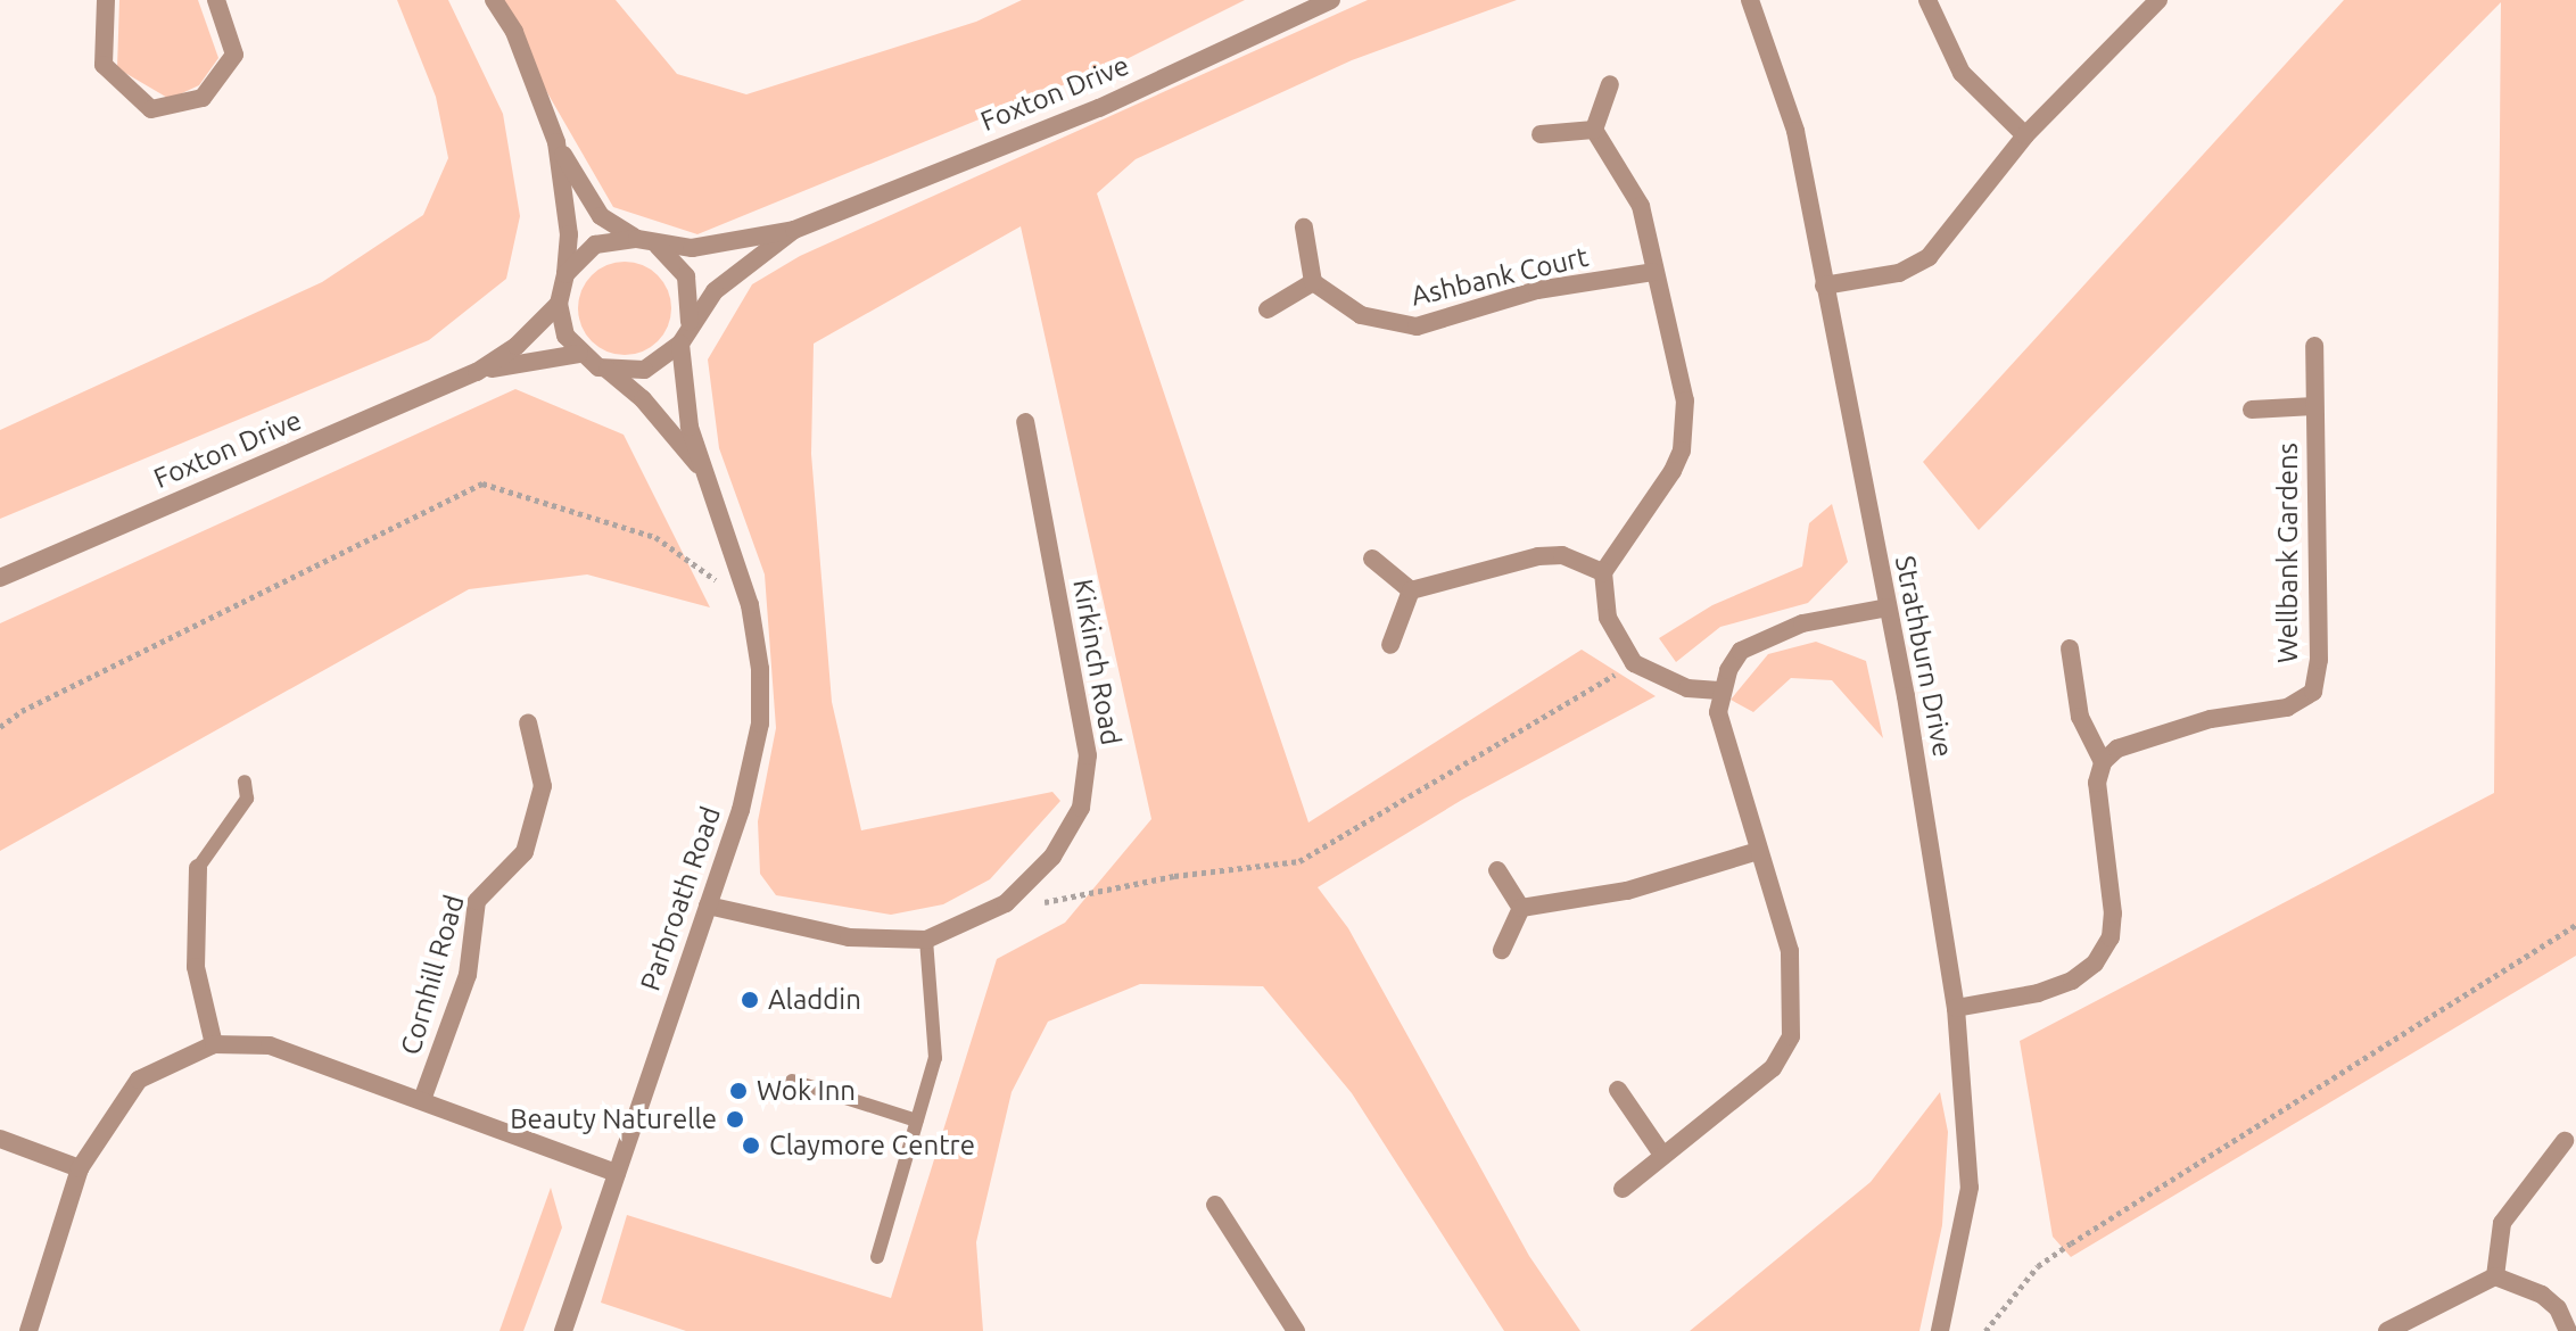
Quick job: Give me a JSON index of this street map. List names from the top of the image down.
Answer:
{
  "streets": {
    "street": [
      "Foxton Drive",
      "Ashbank Court",
      "Wellbank Gardens",
      "Strathburn Drive",
      "Kirkinch Road",
      "Parbroath Road",
      "Cornhill Road"
    ]
  },
  "crossings": [
    ["Foxton Drive", "Parbroath Road"],
    ["Kirkinch Road", "Parbroath Road"],
    ["Parbroath Road", "Cornhill Road"]
  ],
  "places": [
    "Aladdin",
    "Wok Inn",
    "Beauty Naturelle",
    "Claymore Centre"
  ]
}
